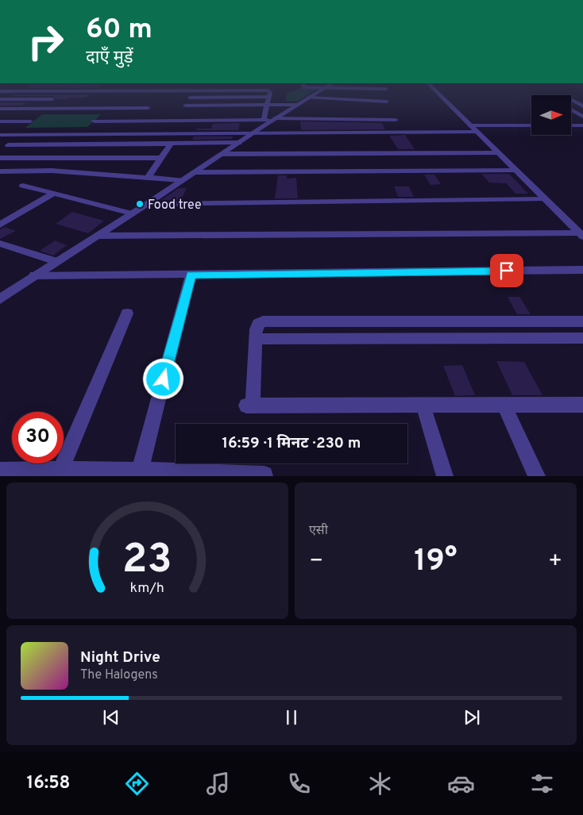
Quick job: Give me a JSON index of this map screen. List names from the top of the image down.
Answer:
{
  "places": ["Food tree"],
  "north": "right",
  "page": {
    "turn": ["60 m", "दाएँ मुड़ें"],
    "limit": "30",
    "trip": "16:59 · 1 मिनट · 230 m",
    "tile": "एसी",
    "heat": ["−", "19°", "+"],
    "song": ["Night Drive", "The Halogens"],
    "tabs": "16:58",
    "gauge": ["23", "km/h"]
  }
}
